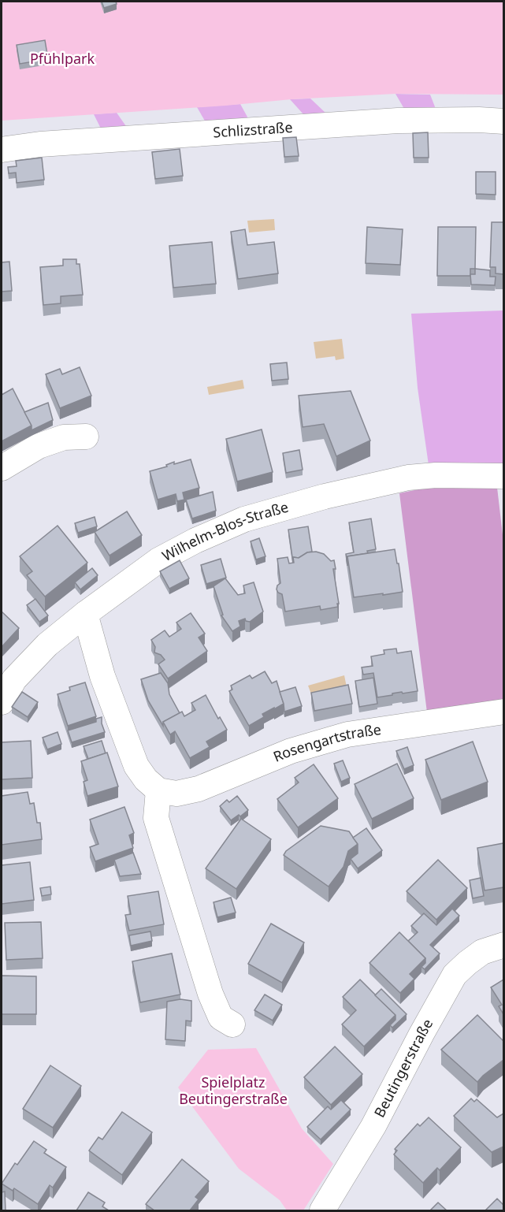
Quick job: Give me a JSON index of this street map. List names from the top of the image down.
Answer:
{
  "streets": {
    "street": [
      "Schlizstraße",
      "Wilhelm-Blos-Straße",
      "Rosengartstraße",
      "Beutingerstraße"
    ]
  },
  "parks": ["Pfühlpark", "Spielplatz Beutingerstraße"]
}
